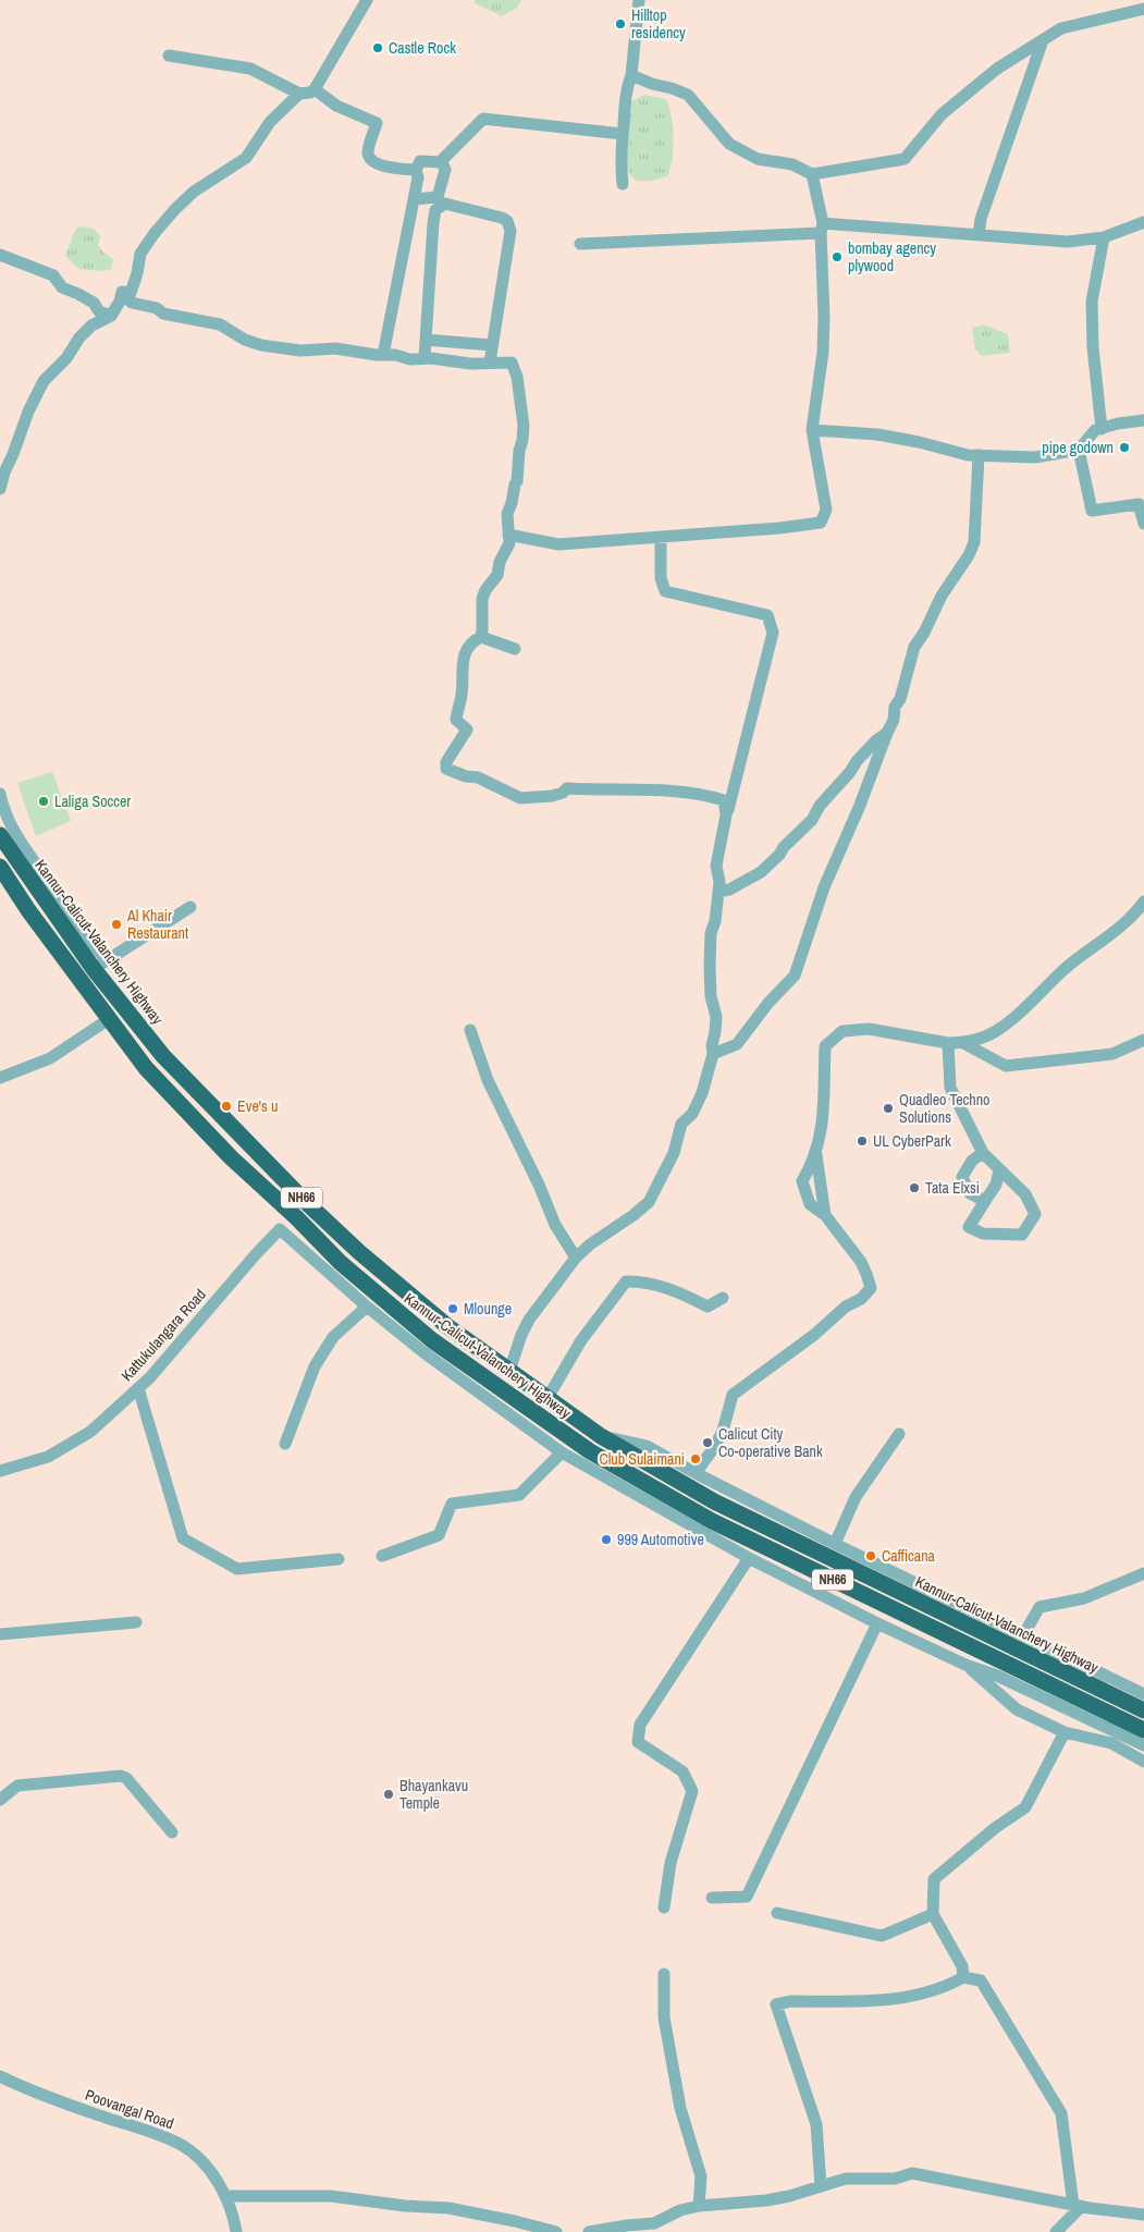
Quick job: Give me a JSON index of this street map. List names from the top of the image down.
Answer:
{
  "streets": {
    "highway": ["Kannur-Calicut-Valanchery Highway", "NH66"],
    "street": ["Kattukulangara Road", "Poovangal Road"]
  },
  "places": [
    "Hilltop residency",
    "Castle Rock",
    "bombay agency plywood",
    "pipe godown",
    "Laliga Soccer",
    "Al Khair Restaurant",
    "Eve's u",
    "Quadleo Techno Solutions",
    "UL CyberPark",
    "Tata Elxsi",
    "Mlounge",
    "Calicut City Co-operative Bank",
    "Club Sulaimani",
    "999 Automotive",
    "Cafficana",
    "Bhayankavu Temple"
  ]
}
